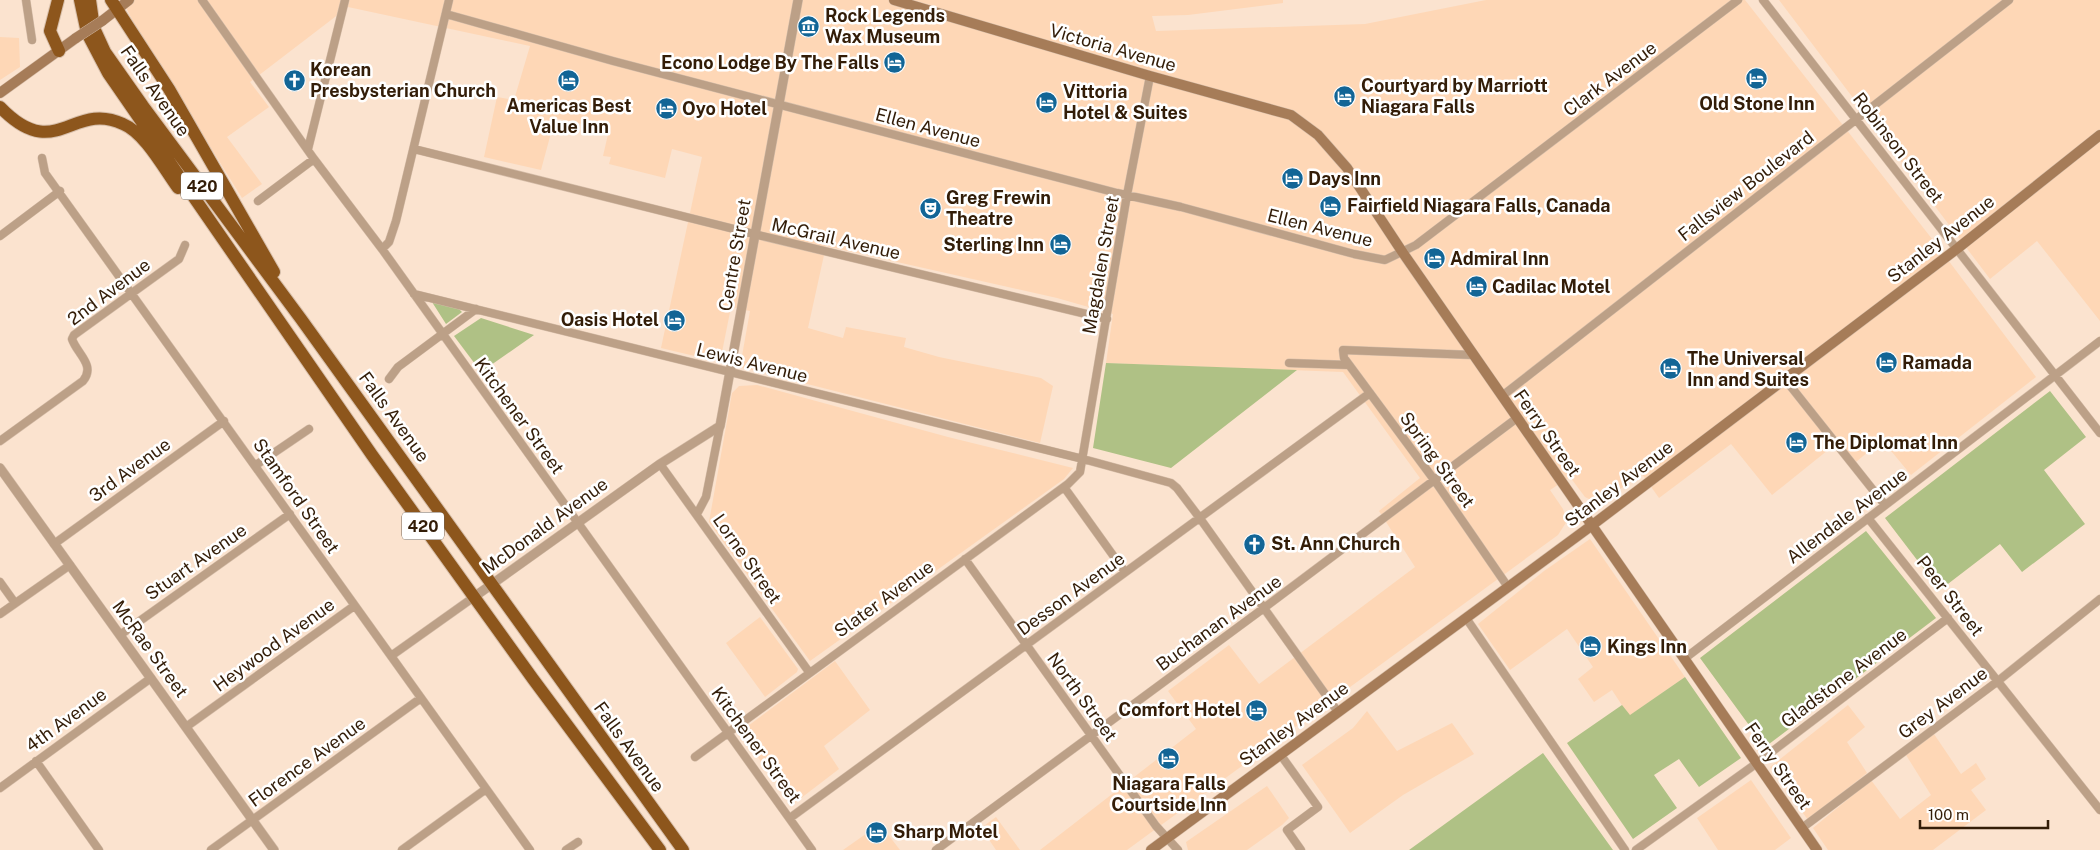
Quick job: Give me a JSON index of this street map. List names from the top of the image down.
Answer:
{
  "streets": {
    "highway": ["Falls Avenue", "420"],
    "main road": ["Victoria Avenue", "Stanley Avenue", "Ferry Street"],
    "street": [
      "Clark Avenue",
      "Ellen Avenue",
      "Robinson Street",
      "Fallsview Boulevard",
      "McGrail Avenue",
      "Centre Street",
      "Magdalen Street",
      "2nd Avenue",
      "Lewis Avenue",
      "Kitchener Street",
      "Spring Street",
      "3rd Avenue",
      "Stamford Street",
      "Allendale Avenue",
      "McDonald Avenue",
      "Lorne Street",
      "Stuart Avenue",
      "Desson Avenue",
      "Peer Street",
      "Slater Avenue",
      "Buchanan Avenue",
      "Heywood Avenue",
      "McRae Street",
      "Gladstone Avenue",
      "North Street",
      "Grey Avenue",
      "4th Avenue",
      "Florence Avenue"
    ]
  },
  "crossings": [
    ["Victoria Avenue", "Magdalen Street"],
    ["Victoria Avenue", "Ferry Street"],
    ["Clark Avenue", "Ellen Avenue"],
    ["Clark Avenue", "Ferry Street"],
    ["Falls Avenue", "McDonald Avenue"],
    ["Ellen Avenue", "Centre Street"],
    ["Ellen Avenue", "Magdalen Street"],
    ["Ellen Avenue", "Ferry Street"],
    ["Robinson Street", "Fallsview Boulevard"],
    ["Robinson Street", "Stanley Avenue"],
    ["Robinson Street", "Allendale Avenue"],
    ["Fallsview Boulevard", "Ferry Street"],
    ["McGrail Avenue", "Centre Street"],
    ["McGrail Avenue", "Magdalen Street"],
    ["Stanley Avenue", "Lewis Avenue"],
    ["Stanley Avenue", "Ferry Street"],
    ["Stanley Avenue", "Spring Street"],
    ["Stanley Avenue", "North Street"],
    ["Centre Street", "Lewis Avenue"],
    ["Centre Street", "McDonald Avenue"],
    ["Centre Street", "Lorne Street"],
    ["Magdalen Street", "Lewis Avenue"],
    ["Magdalen Street", "Slater Avenue"],
    ["2nd Avenue", "Stamford Street"],
    ["Lewis Avenue", "Kitchener Street"],
    ["Lewis Avenue", "Desson Avenue"],
    ["Lewis Avenue", "Slater Avenue"],
    ["Lewis Avenue", "Buchanan Avenue"],
    ["Kitchener Street", "McDonald Avenue"],
    ["Kitchener Street", "Desson Avenue"],
    ["Kitchener Street", "Slater Avenue"],
    ["Ferry Street", "Spring Street"],
    ["Ferry Street", "Allendale Avenue"],
    ["Ferry Street", "Buchanan Avenue"],
    ["Ferry Street", "Gladstone Avenue"],
    ["Ferry Street", "Grey Avenue"],
    ["Spring Street", "Desson Avenue"],
    ["Spring Street", "Buchanan Avenue"],
    ["3rd Avenue", "Stamford Street"],
    ["3rd Avenue", "McRae Street"],
    ["Stamford Street", "McDonald Avenue"],
    ["Stamford Street", "Stuart Avenue"],
    ["Stamford Street", "Heywood Avenue"],
    ["Stamford Street", "Florence Avenue"],
    ["Allendale Avenue", "Peer Street"],
    ["McDonald Avenue", "Lorne Street"],
    ["Lorne Street", "Slater Avenue"],
    ["Stuart Avenue", "McRae Street"],
    ["Desson Avenue", "North Street"],
    ["Peer Street", "Gladstone Avenue"],
    ["Peer Street", "Grey Avenue"],
    ["Slater Avenue", "North Street"],
    ["Buchanan Avenue", "North Street"],
    ["Heywood Avenue", "McRae Street"],
    ["McRae Street", "4th Avenue"],
    ["McRae Street", "Florence Avenue"]
  ],
  "places": {
    "museum": ["Rock Legends Wax Museum"],
    "hotel": [
      "Econo Lodge By The Falls",
      "Old Stone Inn",
      "Americas Best Value Inn",
      "Courtyard by Marriott Niagara Falls",
      "Vittoria Hotel & Suites",
      "Oyo Hotel",
      "Days Inn",
      "Fairfield Niagara Falls, Canada",
      "Sterling Inn",
      "Admiral Inn",
      "Cadilac Motel",
      "Oasis Hotel",
      "Ramada",
      "The Universal Inn and Suites",
      "The Diplomat Inn",
      "Kings Inn",
      "Comfort Hotel",
      "Niagara Falls Courtside Inn",
      "Sharp Motel"
    ],
    "church": ["Korean Presbysterian Church", "St. Ann Church"],
    "theatre": ["Greg Frewin Theatre"]
  },
  "scale_bar": "100 m"
}
